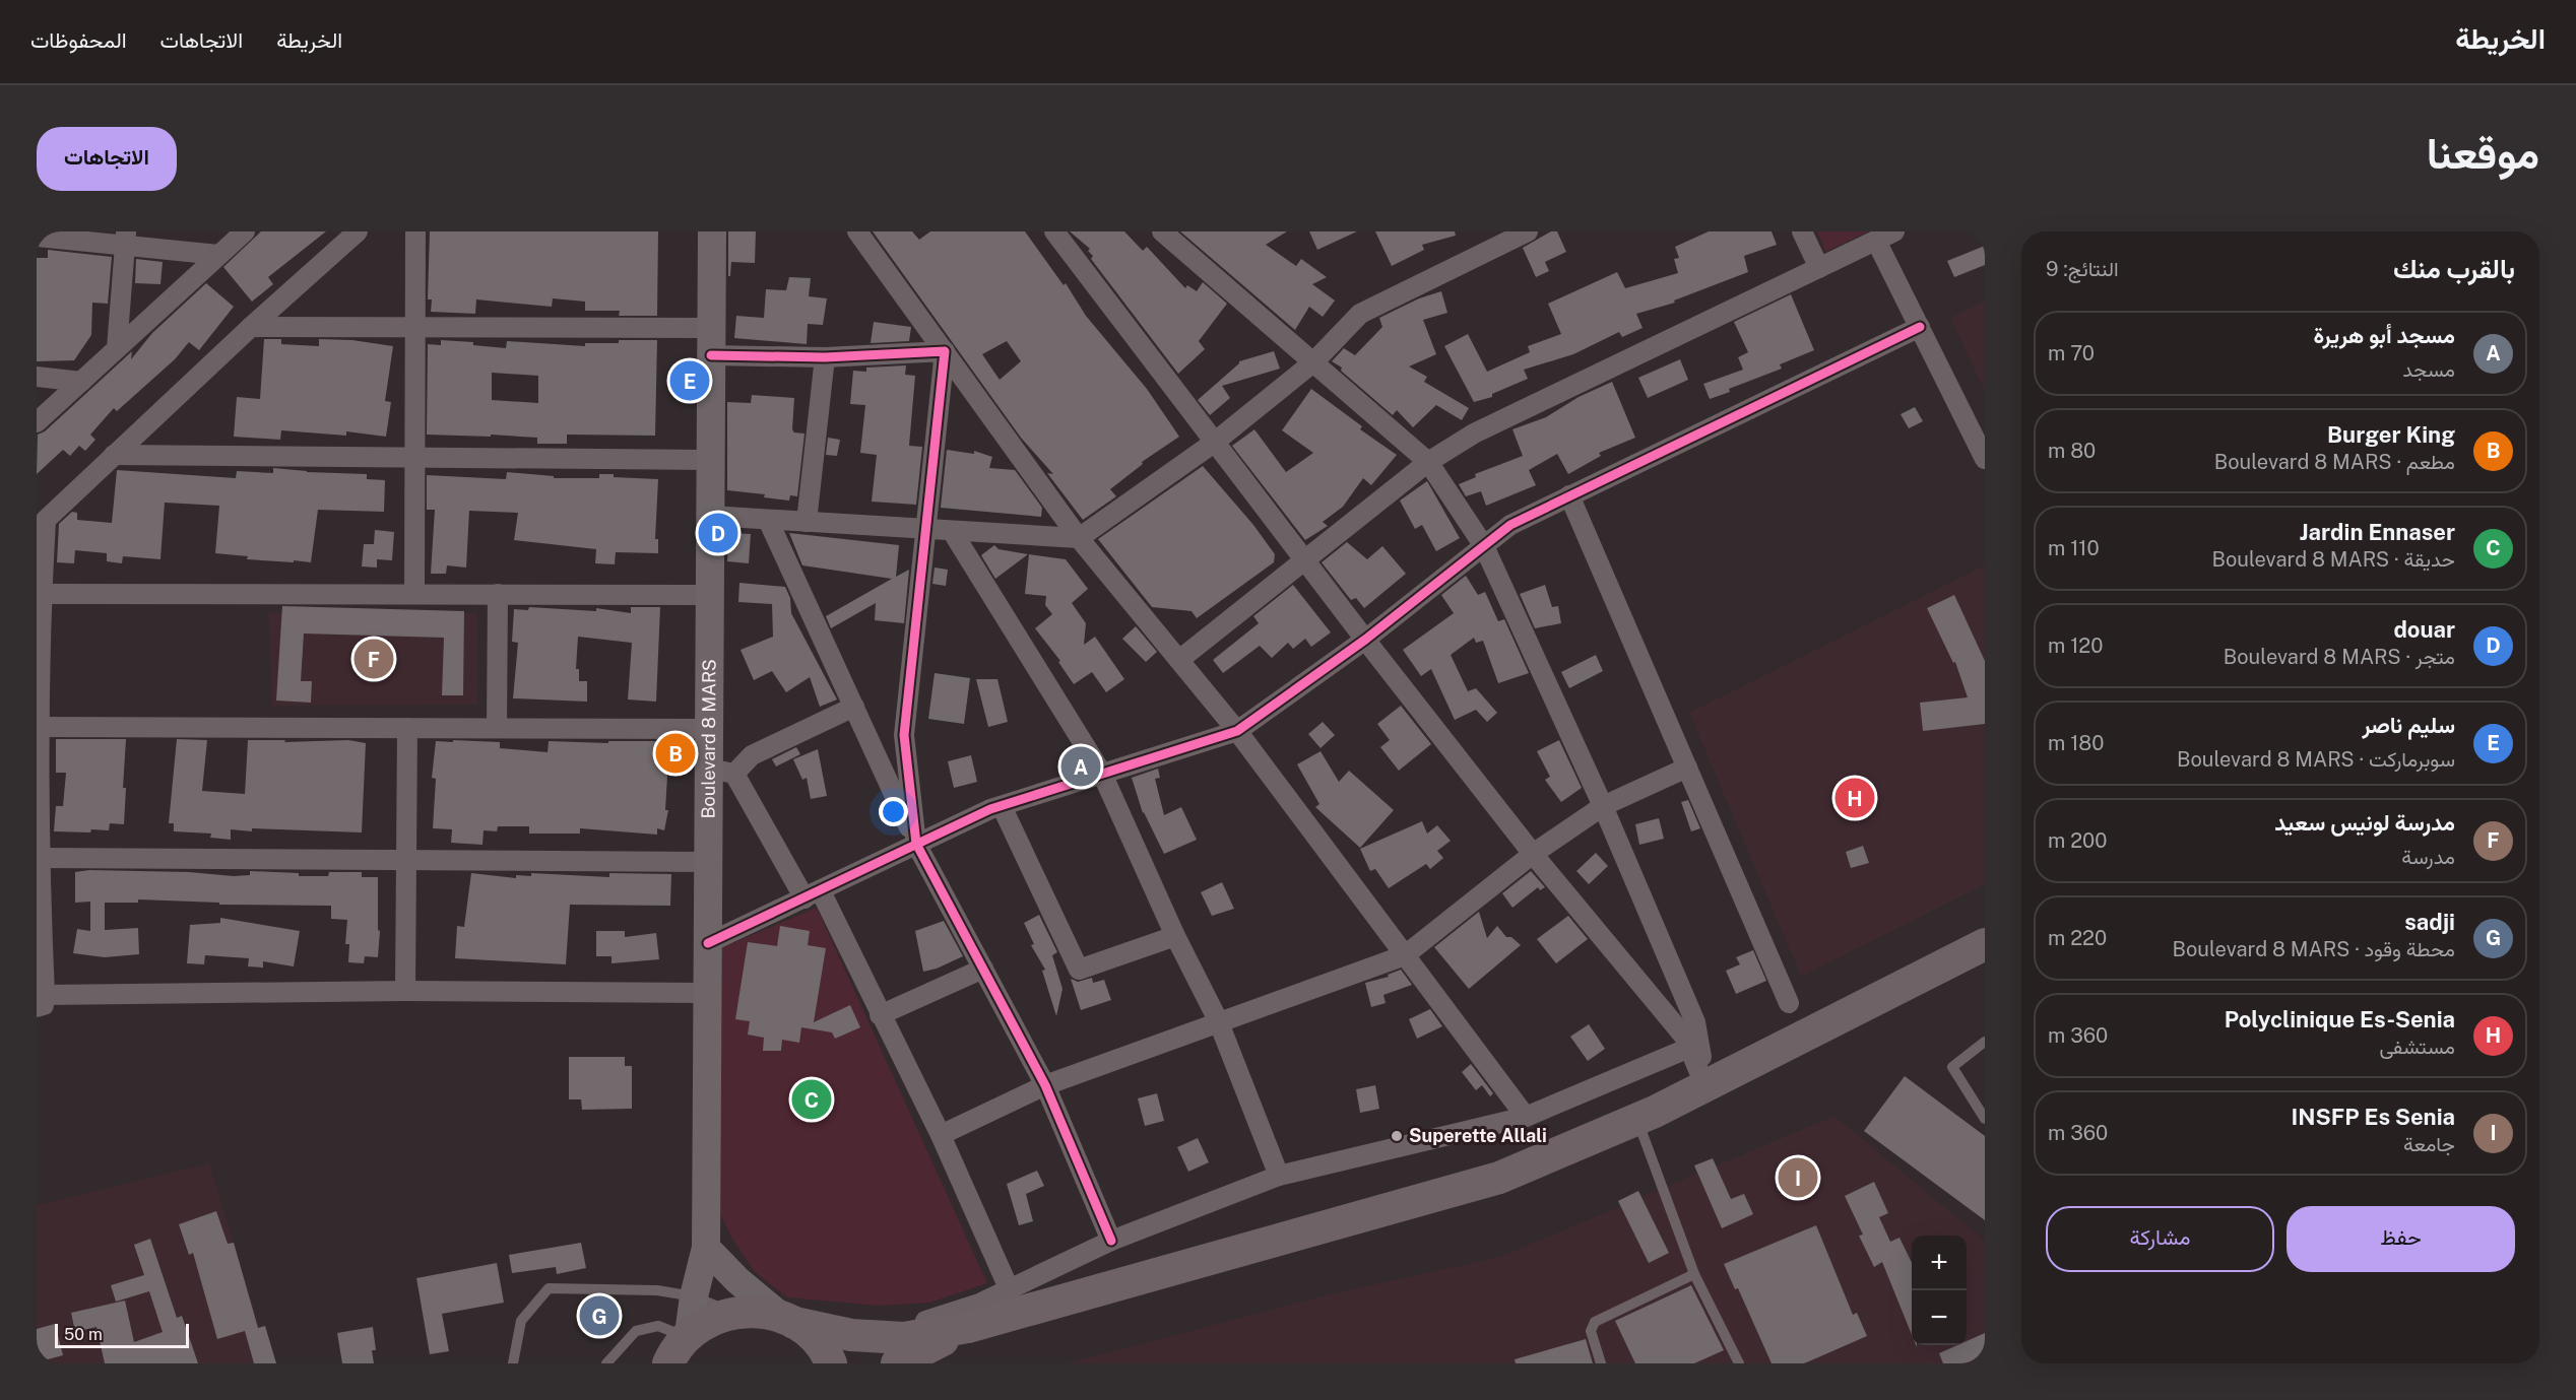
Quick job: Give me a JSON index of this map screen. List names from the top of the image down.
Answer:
{
  "streets": {
    "main road": ["Boulevard 8 MARS"]
  },
  "places": ["Superette Allali"],
  "scale_bar": "50 m",
  "page": {
    "header": "الخريطة",
    "nav": ["الخريطة", "الاتجاهات", "المحفوظات"],
    "title": "موقعنا",
    "buttons": [
      "الاتجاهات",
      ["حفظ", "مشاركة"]
    ],
    "heading": ["بالقرب منك", "النتائج: 9"],
    "list": [
      {
        "mark": "A",
        "name": "مسجد أبو هريرة",
        "note": "مسجد",
        "value": "70 m"
      },
      {
        "mark": "B",
        "name": "Burger King",
        "note": "مطعم · Boulevard 8 MARS",
        "value": "80 m"
      },
      {
        "mark": "C",
        "name": "Jardin Ennaser",
        "note": "حديقة · Boulevard 8 MARS",
        "value": "110 m"
      },
      {
        "mark": "D",
        "name": "douar",
        "note": "متجر · Boulevard 8 MARS",
        "value": "120 m"
      },
      {
        "mark": "E",
        "name": "سليم ناصر",
        "note": "سوبرماركت · Boulevard 8 MARS",
        "value": "180 m"
      },
      {
        "mark": "F",
        "name": "مدرسة لونيس سعيد",
        "note": "مدرسة",
        "value": "200 m"
      },
      {
        "mark": "G",
        "name": "sadji",
        "note": "محطة وقود · Boulevard 8 MARS",
        "value": "220 m"
      },
      {
        "mark": "H",
        "name": "Polyclinique Es-Senia",
        "note": "مستشفى",
        "value": "360 m"
      },
      {
        "mark": "I",
        "name": "INSFP Es Senia",
        "note": "جامعة",
        "value": "360 m"
      }
    ],
    "pins": [
      "E",
      "D",
      "F",
      "B",
      "A",
      "H",
      "C",
      "I",
      "G"
    ],
    "map_buttons": ["+", "−"],
    "scale": "50 m"
  }
}
